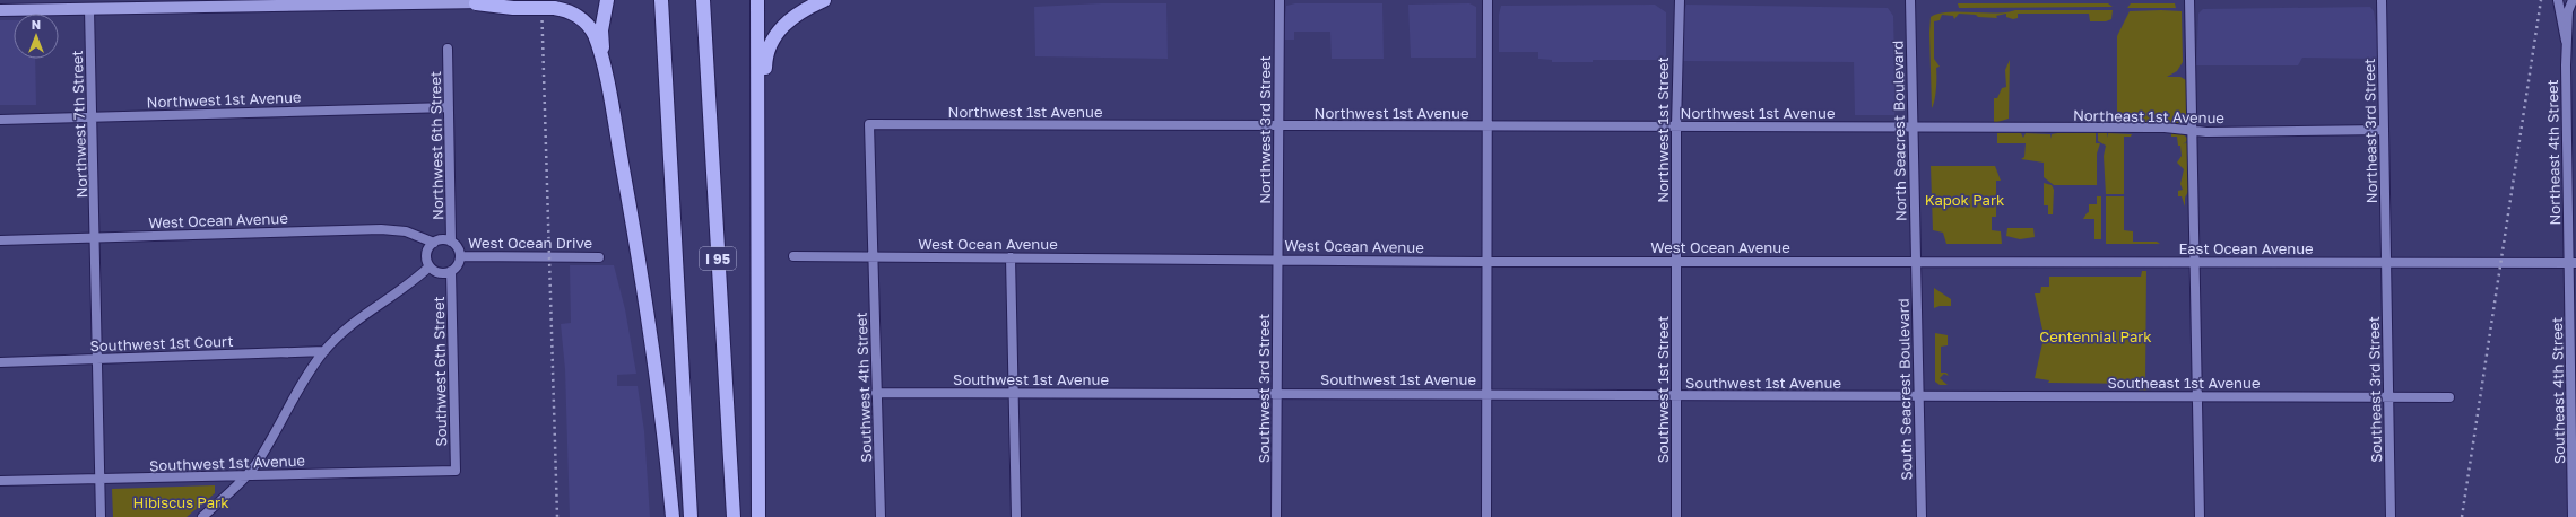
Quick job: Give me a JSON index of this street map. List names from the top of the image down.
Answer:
{
  "streets": {
    "highway": ["I 95"],
    "street": [
      "Northwest 1st Avenue",
      "Northeast 1st Avenue",
      "Northwest 7th Street",
      "Northwest 3rd Street",
      "Northwest 1st Street",
      "North Seacrest Boulevard",
      "Northeast 3rd Street",
      "Northwest 6th Street",
      "Northeast 4th Street",
      "West Ocean Avenue",
      "West Ocean Drive",
      "East Ocean Avenue",
      "Southwest 1st Court",
      "Southwest 6th Street",
      "Southwest 1st Avenue",
      "Southeast 1st Avenue",
      "Southwest 4th Street",
      "Southwest 3rd Street",
      "Southwest 1st Street",
      "South Seacrest Boulevard",
      "Southeast 3rd Street",
      "Southeast 4th Street"
    ]
  },
  "crossings": [
    ["Northwest 1st Avenue", "Northeast 1st Avenue"],
    ["Northwest 1st Avenue", "Northwest 7th Street"],
    ["Northwest 1st Avenue", "Northwest 3rd Street"],
    ["Northwest 1st Avenue", "Northwest 1st Street"],
    ["Northwest 1st Avenue", "North Seacrest Boulevard"],
    ["Northwest 1st Avenue", "Northwest 6th Street"],
    ["Northwest 1st Avenue", "Southwest 4th Street"],
    ["Northeast 1st Avenue", "North Seacrest Boulevard"],
    ["Northeast 1st Avenue", "Northeast 3rd Street"],
    ["Northwest 7th Street", "West Ocean Avenue"],
    ["Northwest 7th Street", "Southwest 1st Court"],
    ["Northwest 7th Street", "Southwest 1st Avenue"],
    ["Northwest 3rd Street", "West Ocean Avenue"],
    ["Northwest 3rd Street", "Southwest 3rd Street"],
    ["Northwest 1st Street", "West Ocean Avenue"],
    ["Northwest 1st Street", "Southwest 1st Street"],
    ["North Seacrest Boulevard", "West Ocean Avenue"],
    ["North Seacrest Boulevard", "East Ocean Avenue"],
    ["North Seacrest Boulevard", "South Seacrest Boulevard"],
    ["Northeast 3rd Street", "East Ocean Avenue"],
    ["Northeast 3rd Street", "Southeast 3rd Street"],
    ["Northwest 6th Street", "West Ocean Avenue"],
    ["Northwest 6th Street", "West Ocean Drive"],
    ["Northwest 6th Street", "Southwest 6th Street"],
    ["Northeast 4th Street", "East Ocean Avenue"],
    ["Northeast 4th Street", "Southeast 4th Street"],
    ["West Ocean Avenue", "West Ocean Drive"],
    ["West Ocean Avenue", "East Ocean Avenue"],
    ["West Ocean Avenue", "Southwest 6th Street"],
    ["West Ocean Avenue", "Southwest 4th Street"],
    ["West Ocean Avenue", "Southwest 3rd Street"],
    ["West Ocean Avenue", "Southwest 1st Street"],
    ["West Ocean Avenue", "South Seacrest Boulevard"],
    ["West Ocean Drive", "Southwest 6th Street"],
    ["East Ocean Avenue", "South Seacrest Boulevard"],
    ["East Ocean Avenue", "Southeast 3rd Street"],
    ["East Ocean Avenue", "Southeast 4th Street"],
    ["Southwest 6th Street", "Southwest 1st Avenue"],
    ["Southwest 1st Avenue", "Southeast 1st Avenue"],
    ["Southwest 1st Avenue", "Southwest 4th Street"],
    ["Southwest 1st Avenue", "Southwest 3rd Street"],
    ["Southwest 1st Avenue", "Southwest 1st Street"],
    ["Southwest 1st Avenue", "South Seacrest Boulevard"],
    ["Southeast 1st Avenue", "South Seacrest Boulevard"],
    ["Southeast 1st Avenue", "Southeast 3rd Street"]
  ],
  "parks": ["Kapok Park", "Centennial Park", "Hibiscus Park"],
  "north": "top"
}
